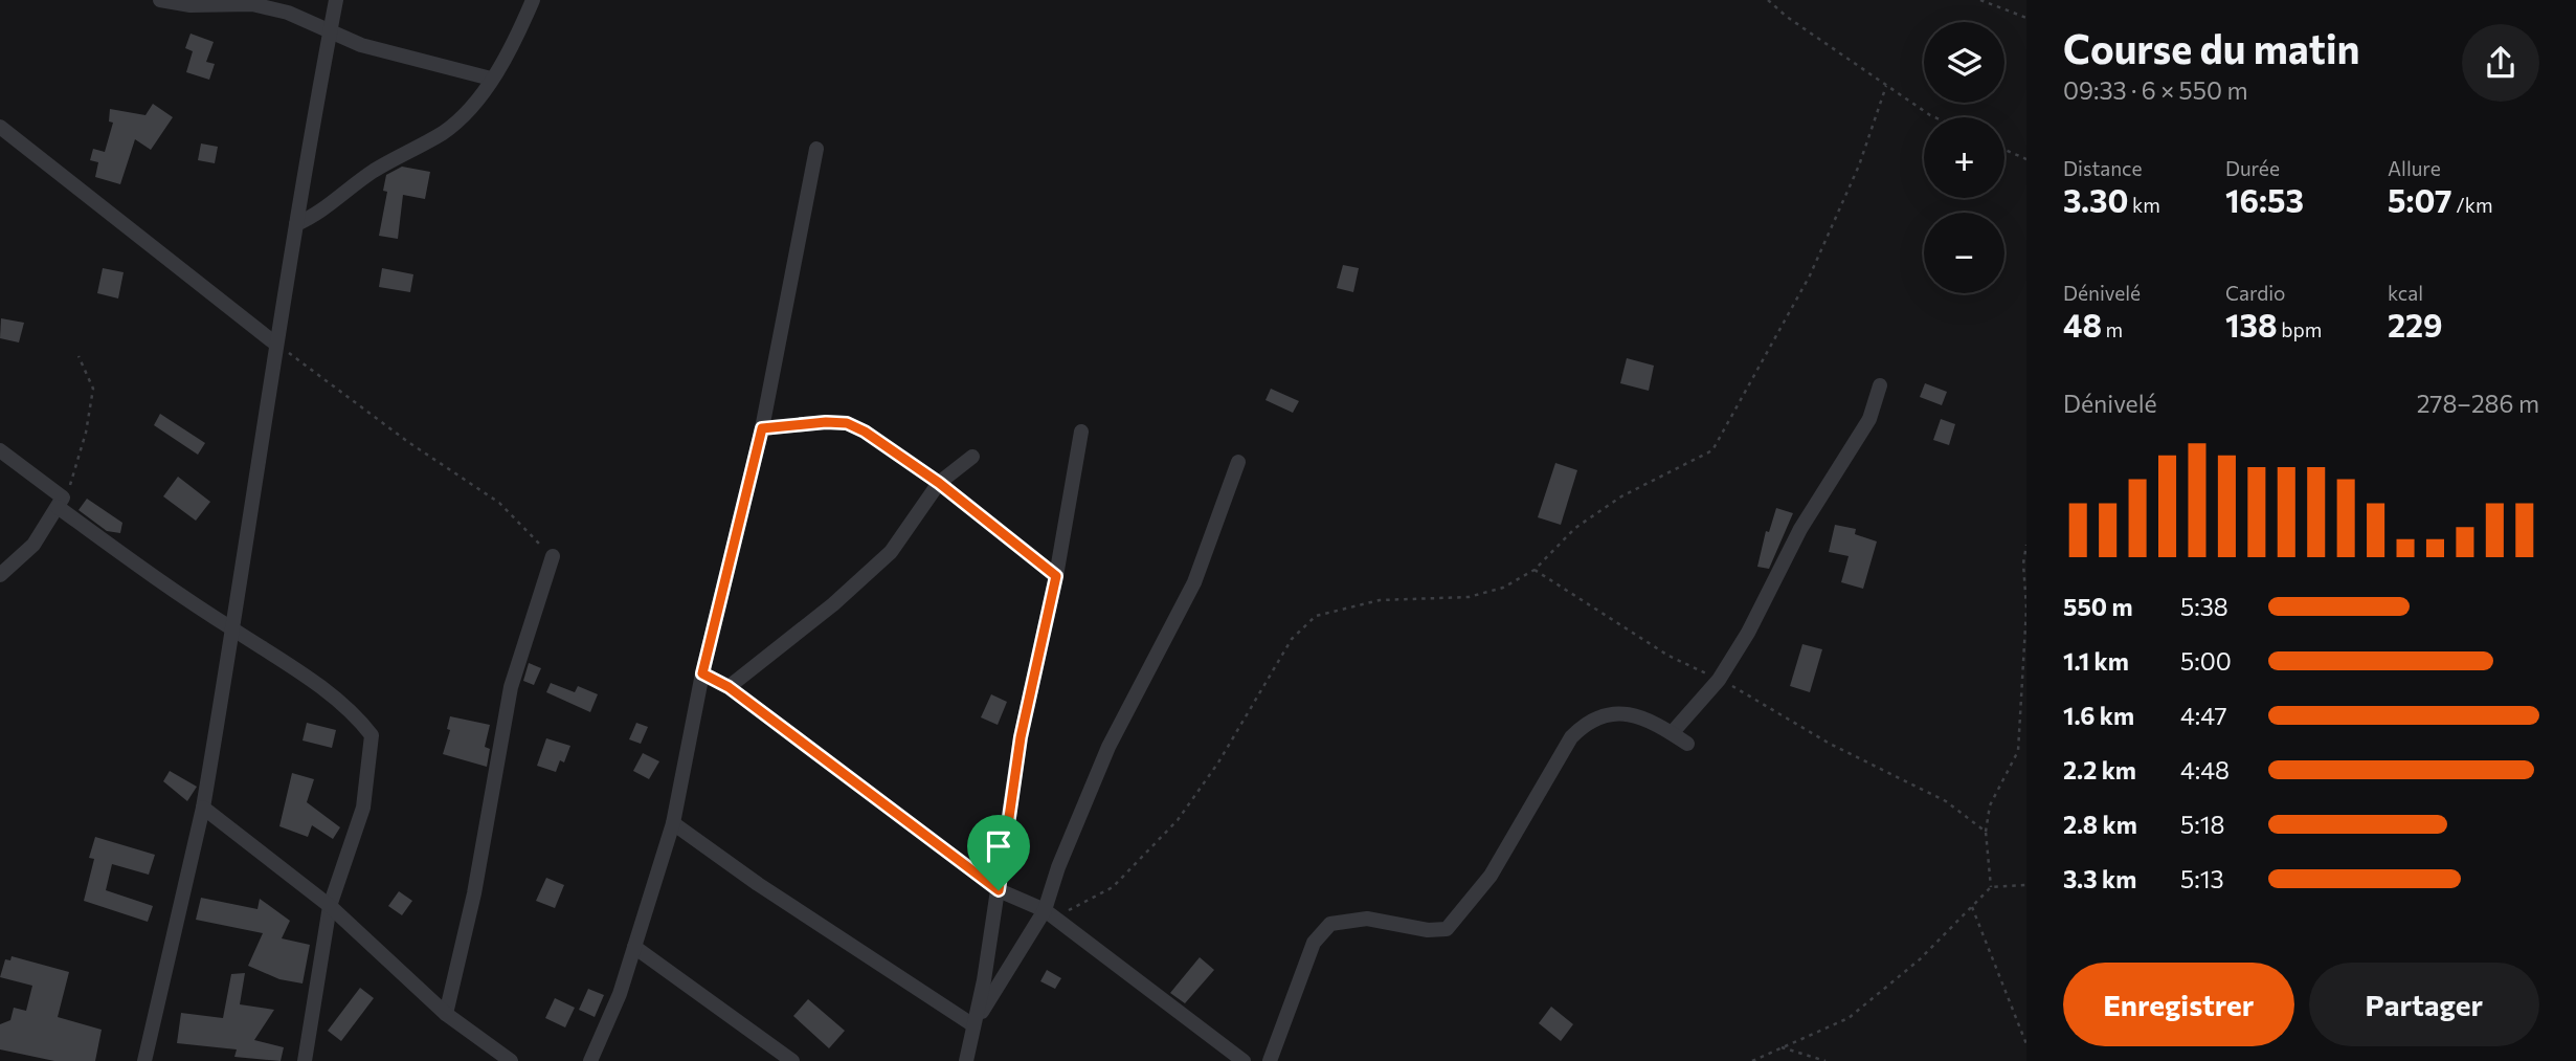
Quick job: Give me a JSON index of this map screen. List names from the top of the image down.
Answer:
{
  "page": {
    "heading": ["Course du matin", "09:33 · 6 × 550 m"],
    "map_buttons": ["+", "−"],
    "stats": [
      ["Distance", "3.30 km"],
      ["Durée", "16:53"],
      ["Allure", "5:07 /km"],
      ["Dénivelé", "48 m"],
      ["Cardio", "138 bpm"],
      ["kcal", "229"]
    ],
    "chart": ["Dénivelé", "278–286 m"],
    "list": [
      {
        "name": "550 m",
        "note": "5:38"
      },
      {
        "name": "1.1 km",
        "note": "5:00"
      },
      {
        "name": "1.6 km",
        "note": "4:47"
      },
      {
        "name": "2.2 km",
        "note": "4:48"
      },
      {
        "name": "2.8 km",
        "note": "5:18"
      },
      {
        "name": "3.3 km",
        "note": "5:13"
      }
    ],
    "buttons": ["Enregistrer", "Partager"]
  }
}
